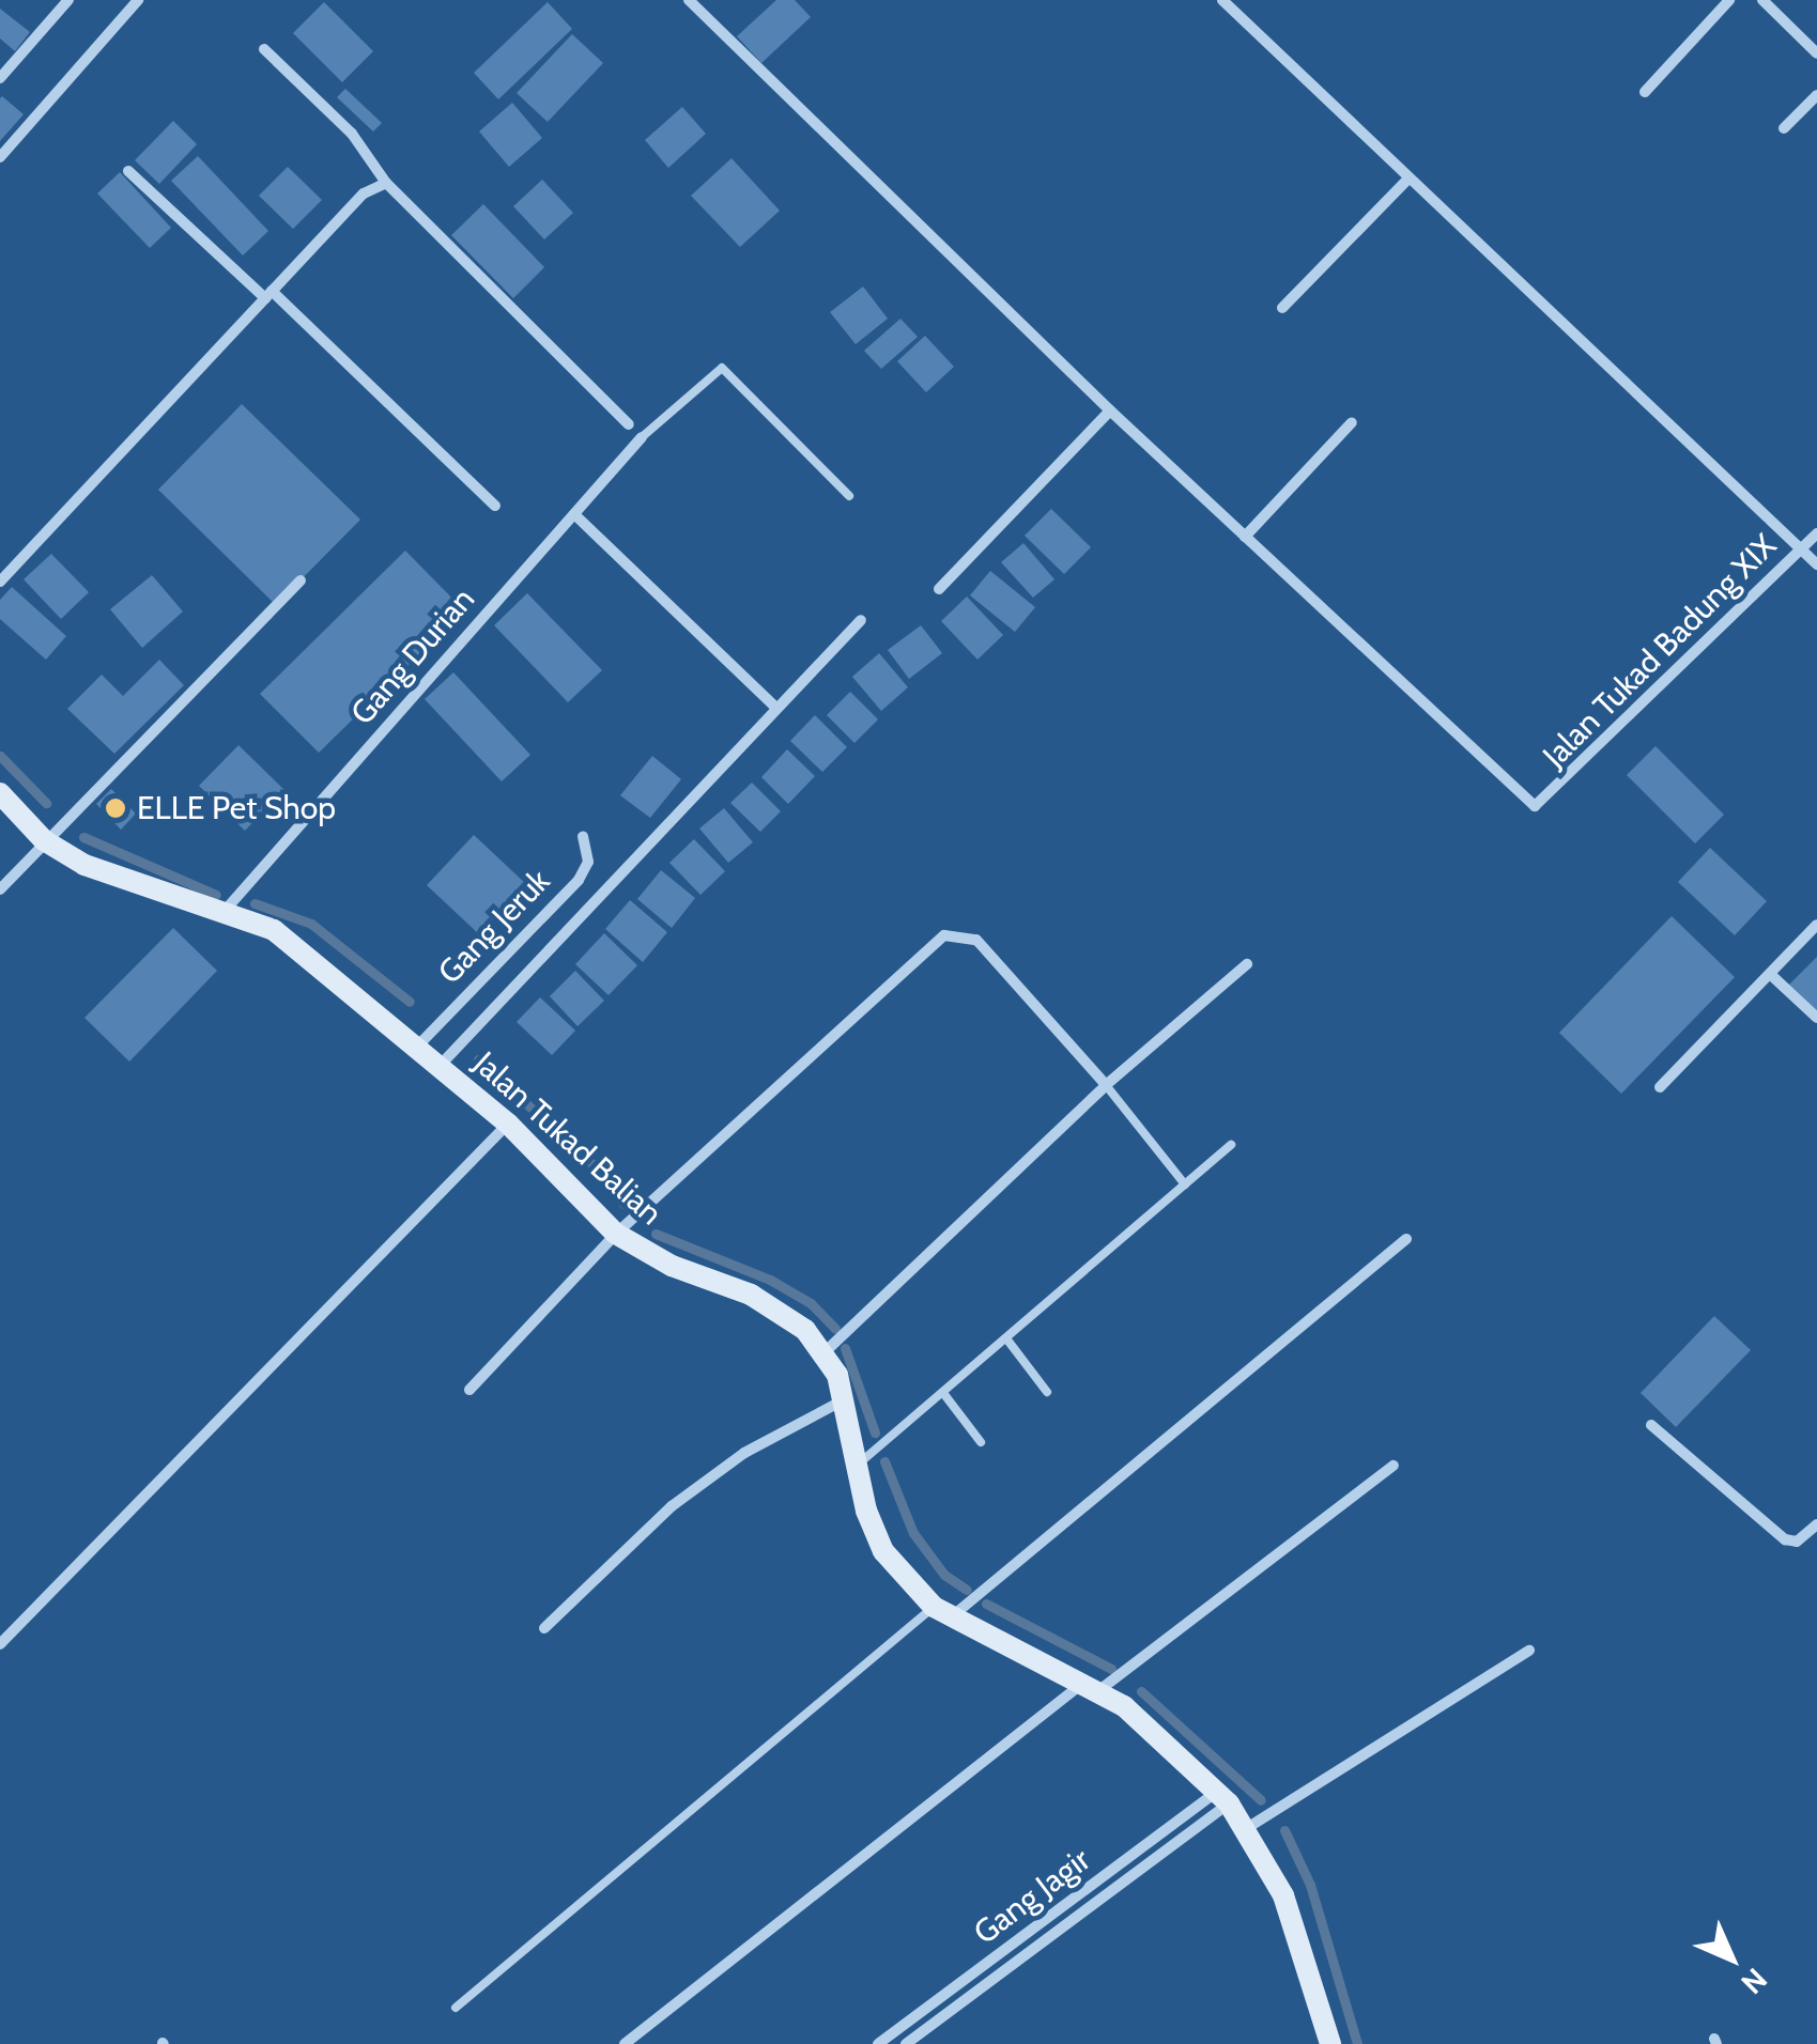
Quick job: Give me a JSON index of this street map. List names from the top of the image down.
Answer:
{
  "streets": {
    "street": [
      "Jalan Tukad Badung XIX",
      "Gang Durian",
      "Gang Jeruk",
      "Jalan Tukad Balian",
      "Gang Jagir"
    ]
  },
  "crossings": [
    ["Gang Durian", "Jalan Tukad Balian"],
    ["Gang Jeruk", "Jalan Tukad Balian"]
  ],
  "places": ["ELLE Pet Shop"],
  "north": "bottom right"
}
